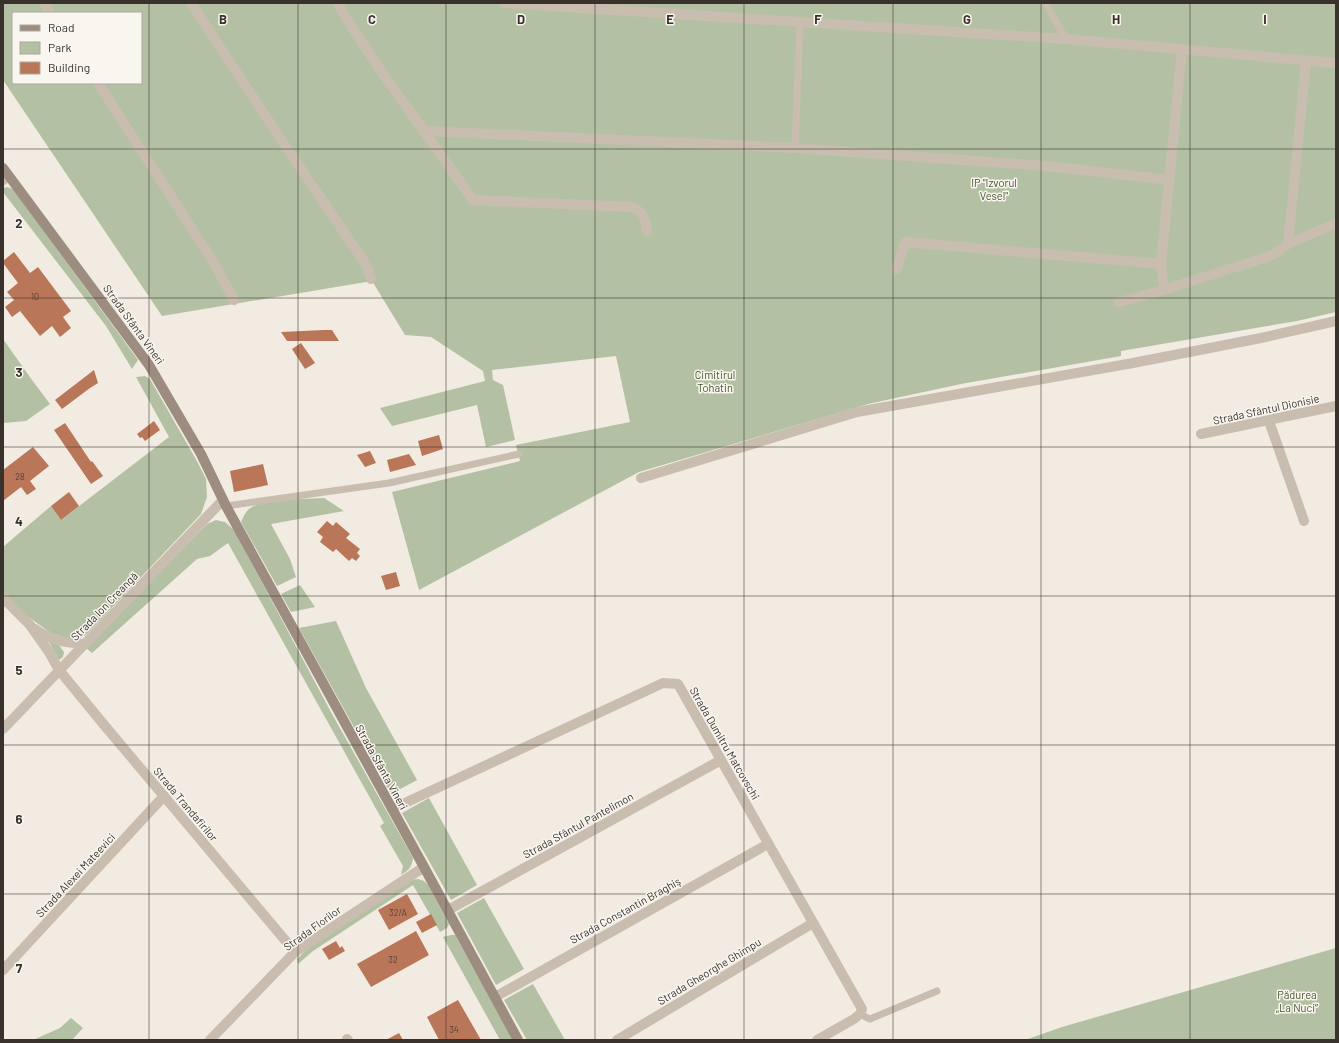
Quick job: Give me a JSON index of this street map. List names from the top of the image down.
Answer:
{
  "streets": {
    "street": [
      "Strada Sfânta Vineri",
      "Strada Sfântul Dionisie",
      "Strada Ion Creangă",
      "Strada Dumitru Matcovschi",
      "Strada Trandafirilor",
      "Strada Sfântul Pantelimon",
      "Strada Alexei Mateevici",
      "Strada Constantin Braghiş",
      "Strada Florilor",
      "Strada Gheorghe Ghimpu"
    ]
  },
  "crossings": [
    ["Strada Sfânta Vineri", "Strada Ion Creangă"],
    ["Strada Sfânta Vineri", "Strada Dumitru Matcovschi"],
    ["Strada Sfânta Vineri", "Strada Sfântul Pantelimon"],
    ["Strada Sfânta Vineri", "Strada Constantin Braghiş"],
    ["Strada Sfânta Vineri", "Strada Florilor"],
    ["Strada Ion Creangă", "Strada Trandafirilor"],
    ["Strada Dumitru Matcovschi", "Strada Sfântul Pantelimon"],
    ["Strada Dumitru Matcovschi", "Strada Constantin Braghiş"],
    ["Strada Dumitru Matcovschi", "Strada Gheorghe Ghimpu"],
    ["Strada Trandafirilor", "Strada Alexei Mateevici"],
    ["Strada Trandafirilor", "Strada Florilor"]
  ],
  "parks": ["IP \"Izvorul Vesel\"", "Cimitirul Tohatin", "Pădurea „La Nuci”"],
  "house_numbers": [
    "10",
    "28",
    "32/A",
    "32",
    "34"
  ],
  "legend": ["Road", "Park", "Building"],
  "grid": {
    "columns": [
      "B",
      "C",
      "D",
      "E",
      "F",
      "G",
      "H",
      "I"
    ],
    "rows": [
      "2",
      "3",
      "4",
      "5",
      "6",
      "7"
    ]
  }
}
